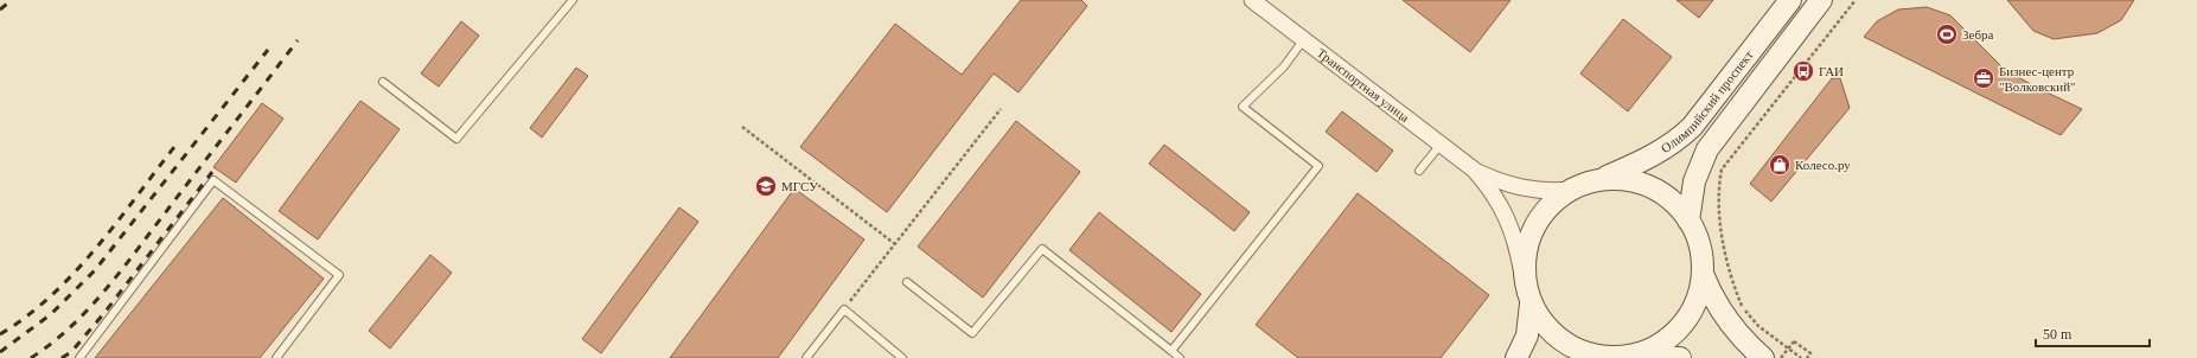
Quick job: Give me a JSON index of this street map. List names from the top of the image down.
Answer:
{
  "streets": {
    "main road": ["Олимпийский проспект"],
    "street": ["Транспортная улица"]
  },
  "places": {
    "sports": ["Зебра"],
    "bus stop": ["ГАИ"],
    "office": ["Бизнес-центр \"Волковский\""],
    "shop": ["Колесо.ру"],
    "school or university": ["МГСУ"]
  },
  "scale_bar": "50 m"
}
